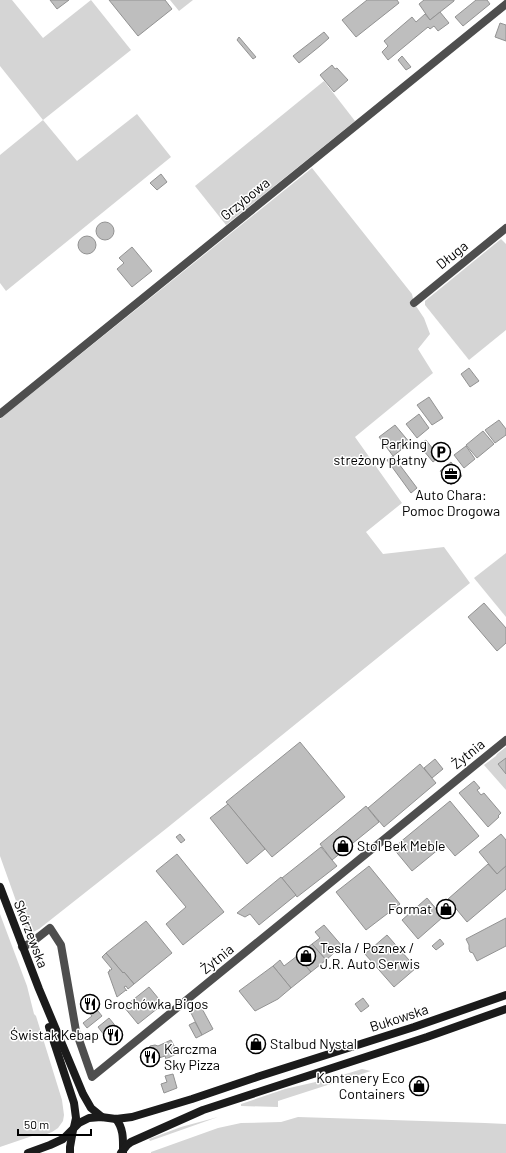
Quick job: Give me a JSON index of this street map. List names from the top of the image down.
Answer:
{
  "streets": {
    "main road": ["Skórzewska", "Bukowska"],
    "street": ["Grzybowa", "Długa", "Żytnia"]
  },
  "crossings": [
    ["Żytnia", "Skórzewska"],
    ["Skórzewska", "Bukowska"]
  ],
  "places": {
    "parking": ["Parking streżony płatny"],
    "office": ["Auto Chara: Pomoc Drogowa"],
    "shop": [
      "Stol Bek Meble",
      "Format",
      "Tesla / Poznex / J.R. Auto Serwis",
      "Stalbud Nystal",
      "Kontenery Eco Containers"
    ],
    "restaurant": ["Grochówka Bigos", "Świstak Kebap", "Karczma Sky Pizza"]
  },
  "scale_bar": "50 m"
}
